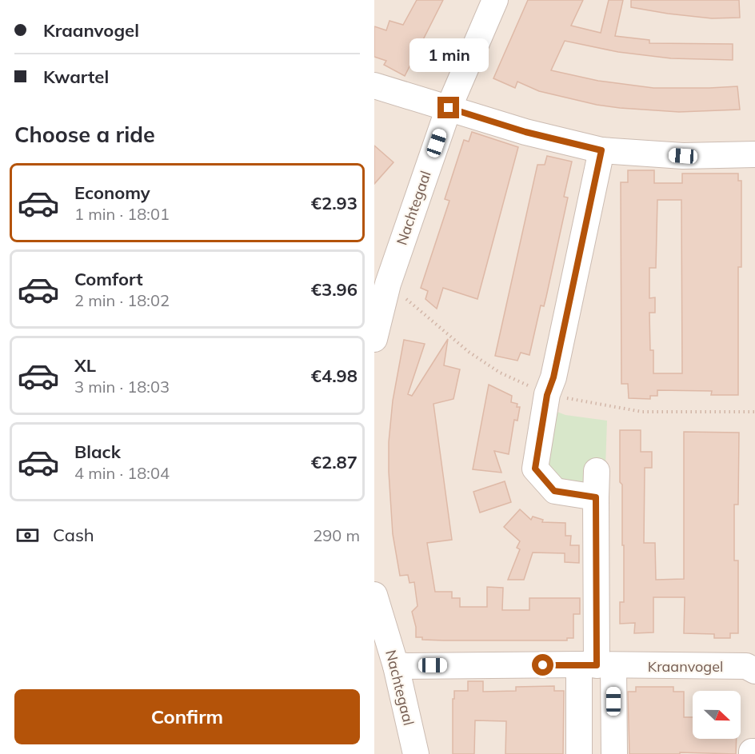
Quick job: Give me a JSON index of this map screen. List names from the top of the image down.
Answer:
{
  "streets": {
    "street": ["Nachtegaal", "Kraanvogel"]
  },
  "crossings": [
    ["Nachtegaal", "Kraanvogel"]
  ],
  "north": "right",
  "page": {
    "banner": ["Kraanvogel", "Kwartel"],
    "bubble": "1 min",
    "heading": "Choose a ride",
    "list": [
      {
        "name": "Economy",
        "note": "1 min · 18:01",
        "value": "€2.93"
      },
      {
        "name": "Comfort",
        "note": "2 min · 18:02",
        "value": "€3.96"
      },
      {
        "name": "XL",
        "note": "3 min · 18:03",
        "value": "€4.98"
      },
      {
        "name": "Black",
        "note": "4 min · 18:04",
        "value": "€2.87"
      }
    ],
    "pay": ["Cash", "290 m"],
    "buttons": "Confirm"
  }
}
